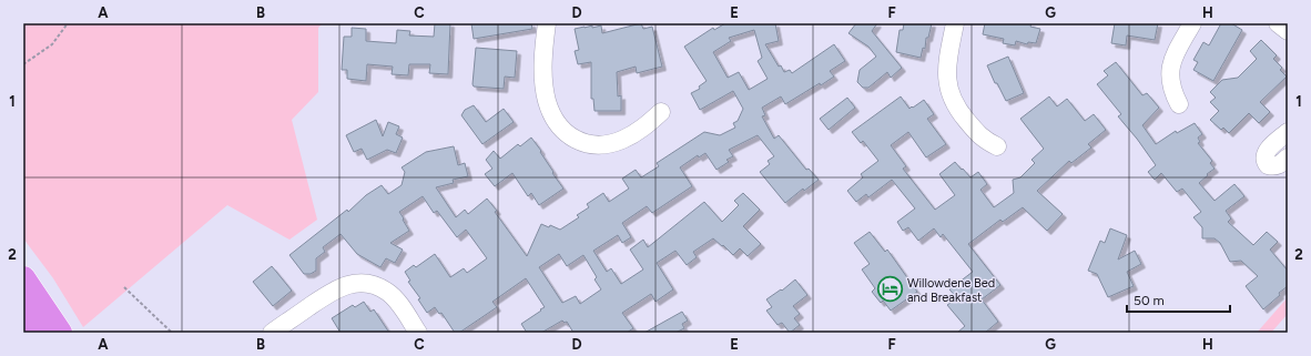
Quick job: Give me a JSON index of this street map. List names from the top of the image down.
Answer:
{
  "places": {
    "hotel": ["Willowdene Bed and Breakfast"]
  },
  "scale_bar": "50 m",
  "grid": {
    "columns": [
      "A",
      "B",
      "C",
      "D",
      "E",
      "F",
      "G",
      "H"
    ],
    "rows": ["1", "2"]
  }
}
